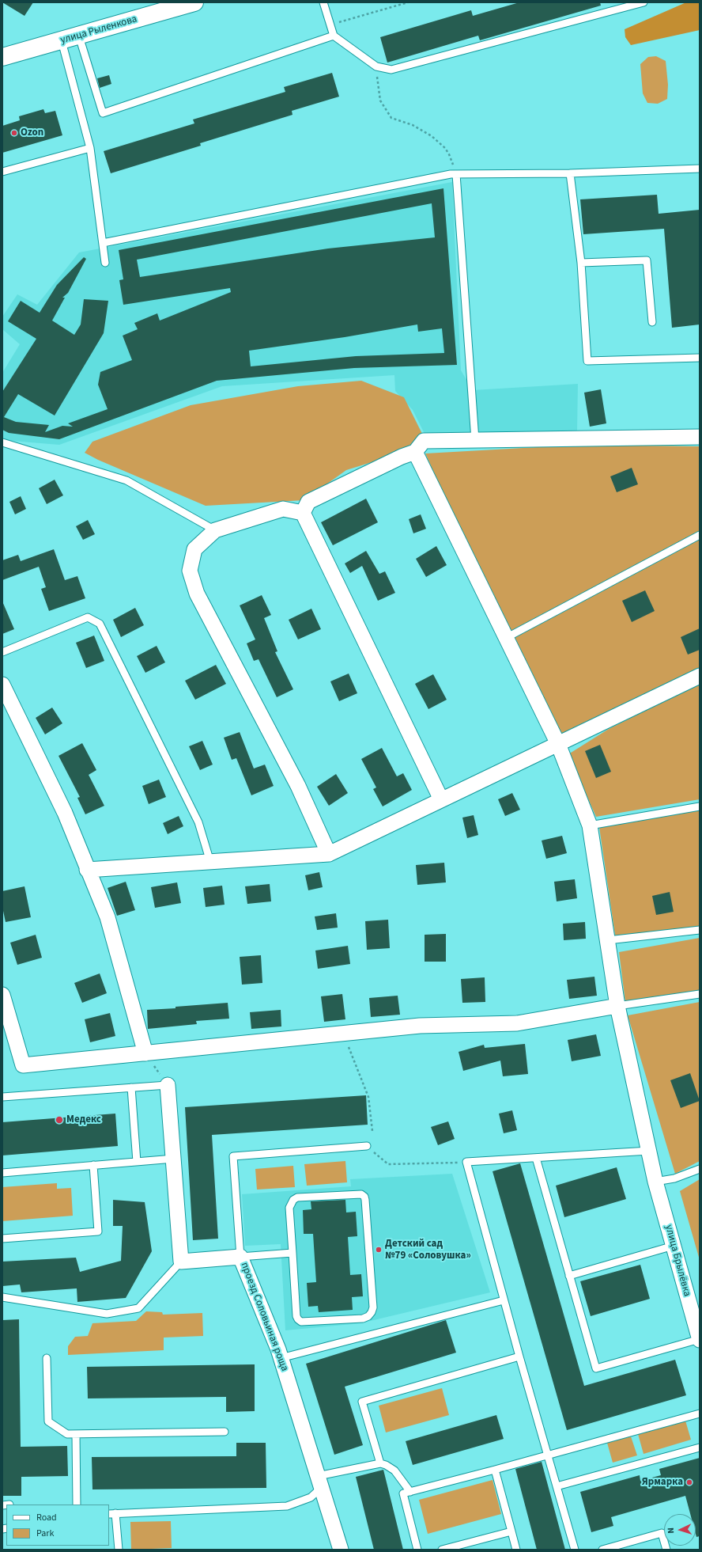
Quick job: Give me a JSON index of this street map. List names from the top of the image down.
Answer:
{
  "streets": {
    "street": ["улица Рыленкова", "улица Брылёвка", "проезд Соловьиная роща"]
  },
  "places": [
    "Ozon",
    "Медекс",
    "Детский сад №79 «Соловушка»",
    "Ярмарка"
  ],
  "legend": ["Road", "Park"],
  "north": "left"
}
